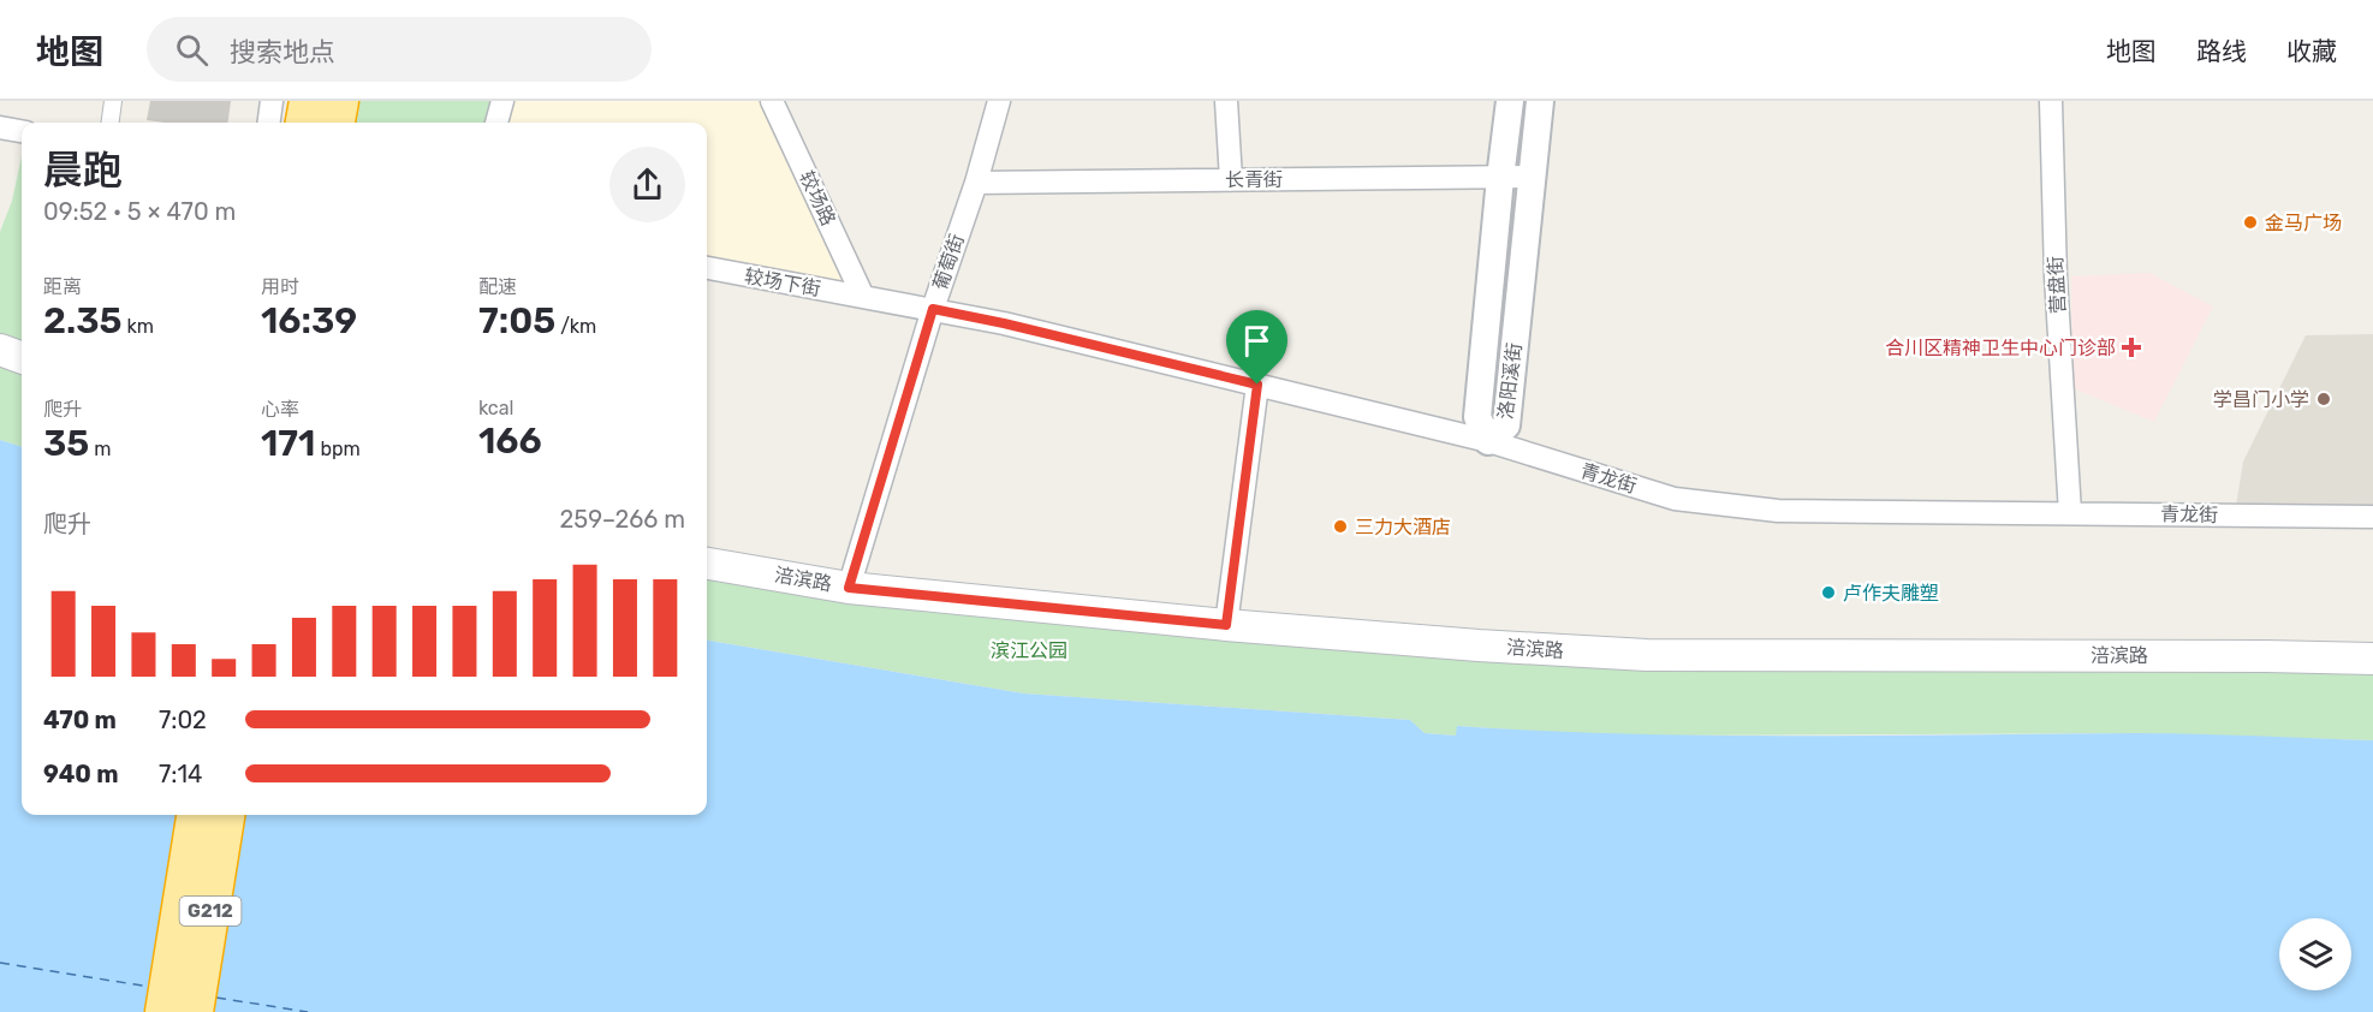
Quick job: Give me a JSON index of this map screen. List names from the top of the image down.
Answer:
{
  "streets": {
    "highway": ["G212"],
    "main road": ["涪滨路"],
    "street": [
      "长青街",
      "较场路",
      "葡萄街",
      "较场下街",
      "营盘街",
      "洛阳溪街",
      "青龙街"
    ]
  },
  "crossings": [
    ["长青街", "葡萄街"],
    ["长青街", "洛阳溪街"],
    ["较场路", "较场下街"],
    ["较场路", "青龙街"],
    ["葡萄街", "青龙街"],
    ["葡萄街", "涪滨路"],
    ["较场下街", "青龙街"],
    ["营盘街", "青龙街"],
    ["洛阳溪街", "青龙街"]
  ],
  "parks": ["滨江公园"],
  "places": {
    "other": [
      "金马广场",
      "学昌门小学",
      "三力大酒店",
      "卢作夫雕塑"
    ],
    "health": ["合川区精神卫生中心门诊部"]
  },
  "page": {
    "header": "地图",
    "search": "搜索地点",
    "nav": ["地图", "路线", "收藏"],
    "heading": ["晨跑", "09:52 · 5 × 470 m"],
    "stats": [
      ["距离", "2.35 km"],
      ["用时", "16:39"],
      ["配速", "7:05 /km"],
      ["爬升", "35 m"],
      ["心率", "171 bpm"],
      ["kcal", "166"]
    ],
    "chart": ["爬升", "259–266 m"],
    "list": [
      {
        "name": "470 m",
        "note": "7:02"
      },
      {
        "name": "940 m",
        "note": "7:14"
      }
    ]
  }
}
